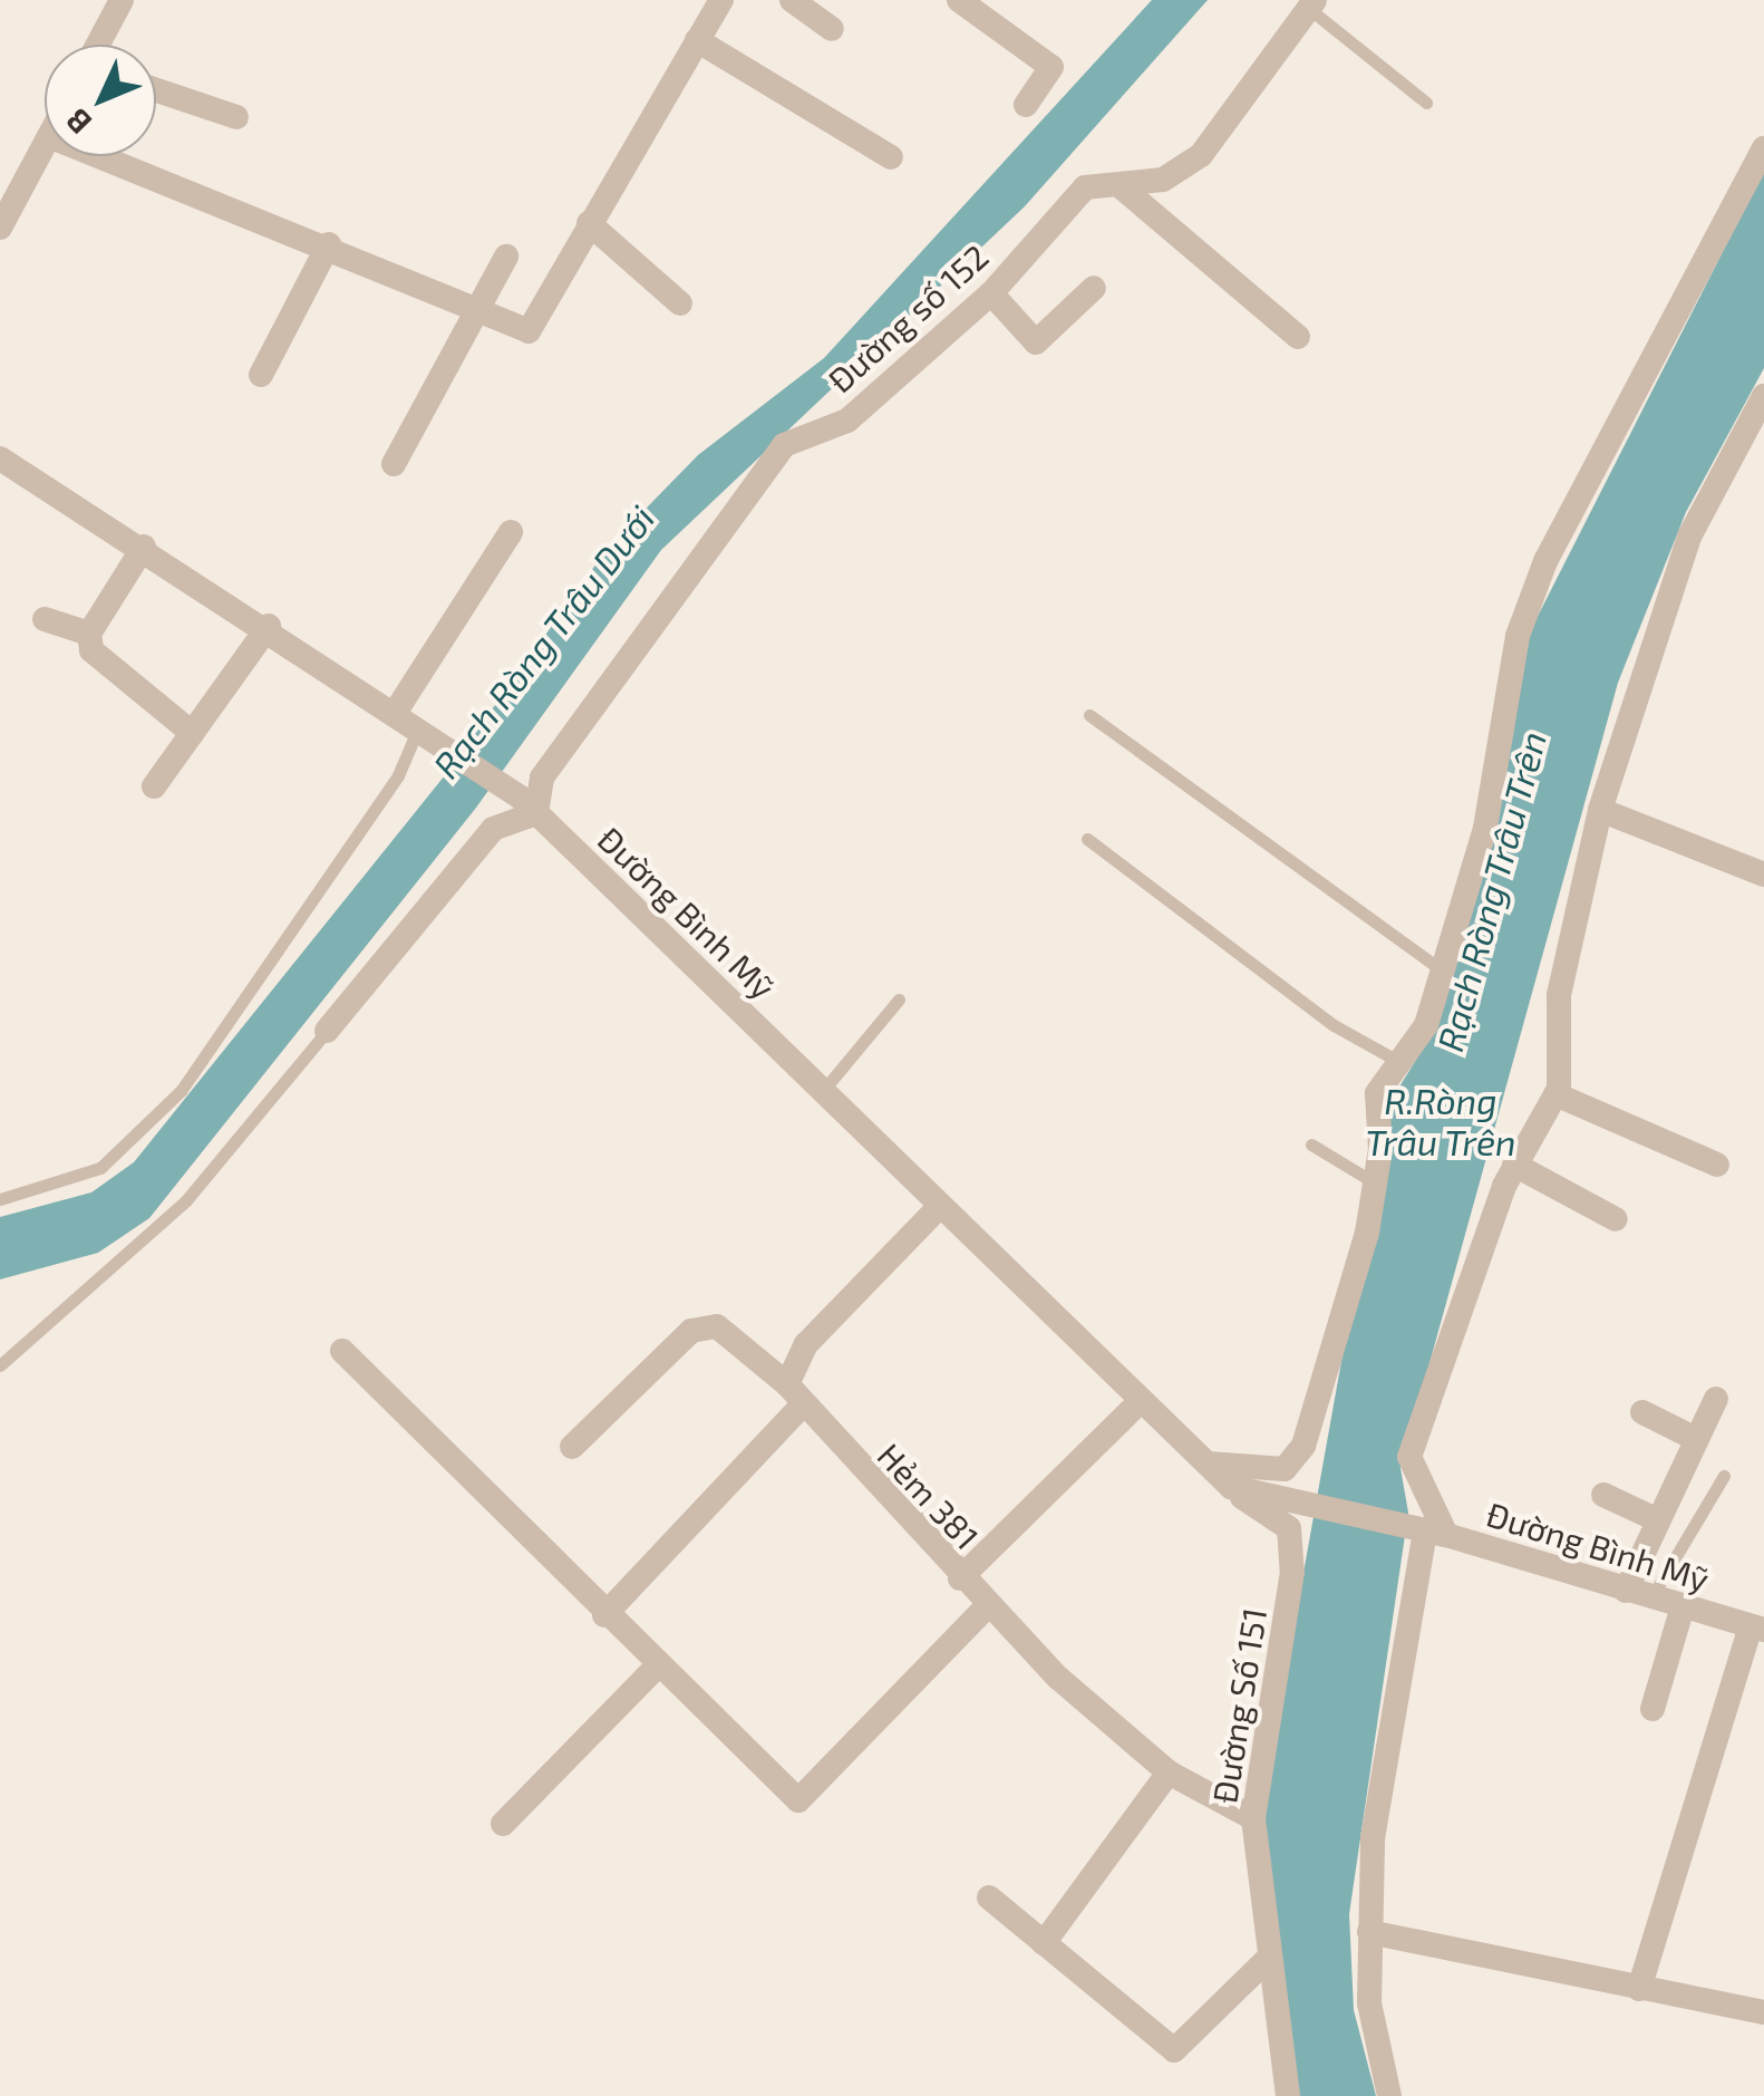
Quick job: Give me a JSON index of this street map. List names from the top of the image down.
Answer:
{
  "streets": {
    "street": [
      "Đường số 152",
      "Đường Bình Mỹ",
      "Hẻm 381",
      "Đường Số 151"
    ]
  },
  "crossings": [
    ["Đường số 152", "Đường Bình Mỹ"],
    ["Đường Bình Mỹ", "Đường Số 151"],
    ["Hẻm 381", "Đường Số 151"]
  ],
  "water": ["Rạch Ròng Trâu Dưới", "Rạch Ròng Trâu Trên", "R.Ròng Trâu Trên"],
  "north": "bottom left"
}
